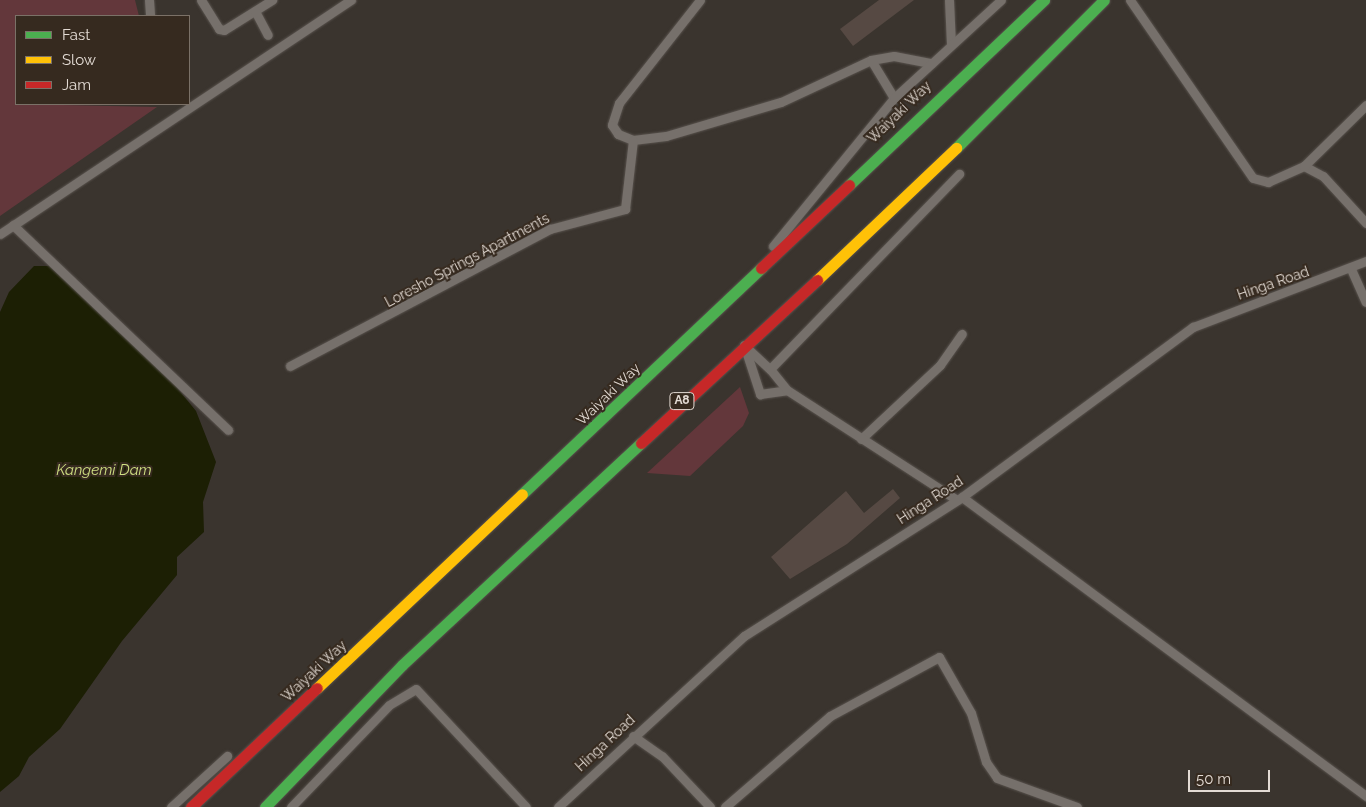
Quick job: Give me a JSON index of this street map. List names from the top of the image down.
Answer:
{
  "streets": {
    "highway": ["Waiyaki Way", "A8"],
    "street": ["Loresho Springs Apartments", "Hinga Road"]
  },
  "water": ["Kangemi Dam"],
  "legend": ["Fast", "Slow", "Jam"],
  "scale_bar": "50 m"
}
